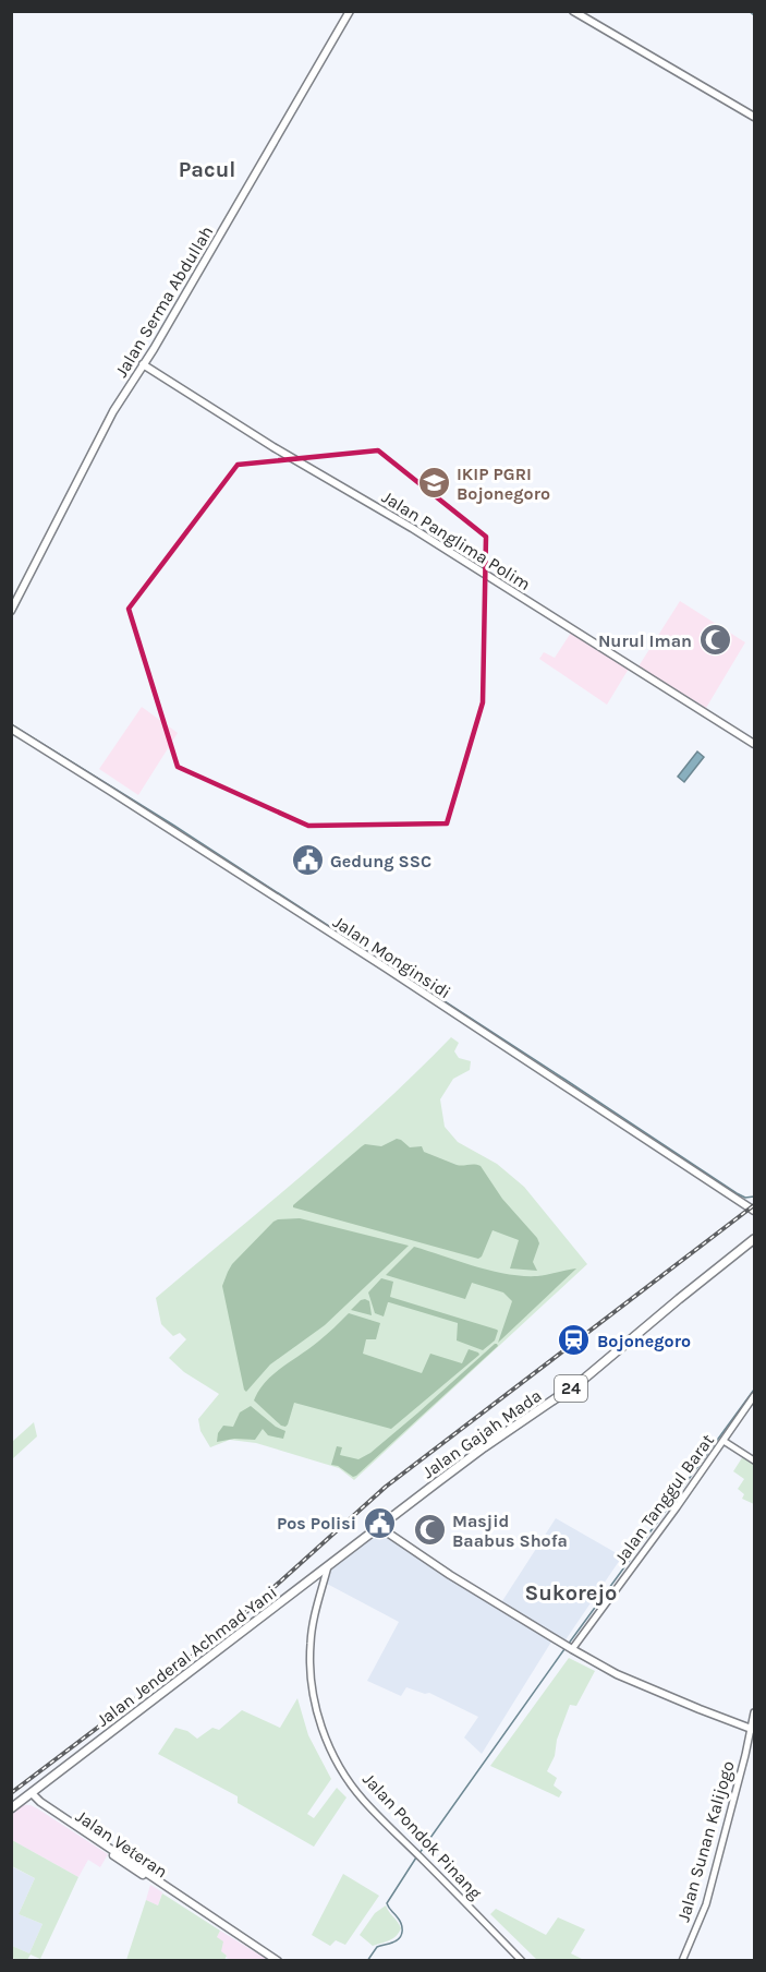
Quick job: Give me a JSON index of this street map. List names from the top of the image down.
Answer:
{
  "streets": {
    "highway": ["24", "Jalan Gajah Mada", "Jalan Jenderal Achmad Yani"],
    "main road": [
      "Jalan Serma Abdullah",
      "Jalan Panglima Polim",
      "Jalan Monginsidi",
      "Jalan Veteran"
    ],
    "street": ["Jalan Tanggul Barat", "Jalan Pondok Pinang", "Jalan Sunan Kalijogo"]
  },
  "crossings": [
    ["Jalan Serma Abdullah", "Jalan Panglima Polim"],
    ["Jalan Gajah Mada", "Jalan Jenderal Achmad Yani"],
    ["Jalan Jenderal Achmad Yani", "Jalan Pondok Pinang"],
    ["Jalan Jenderal Achmad Yani", "Jalan Veteran"]
  ],
  "districts": ["Pacul", "Sukorejo"],
  "places": {
    "school or university": ["IKIP PGRI Bojonegoro"],
    "mosque": ["Nurul Iman", "Masjid Baabus Shofa"],
    "public building": ["Gedung SSC", "Pos Polisi"],
    "station": ["Bojonegoro"]
  }
}
